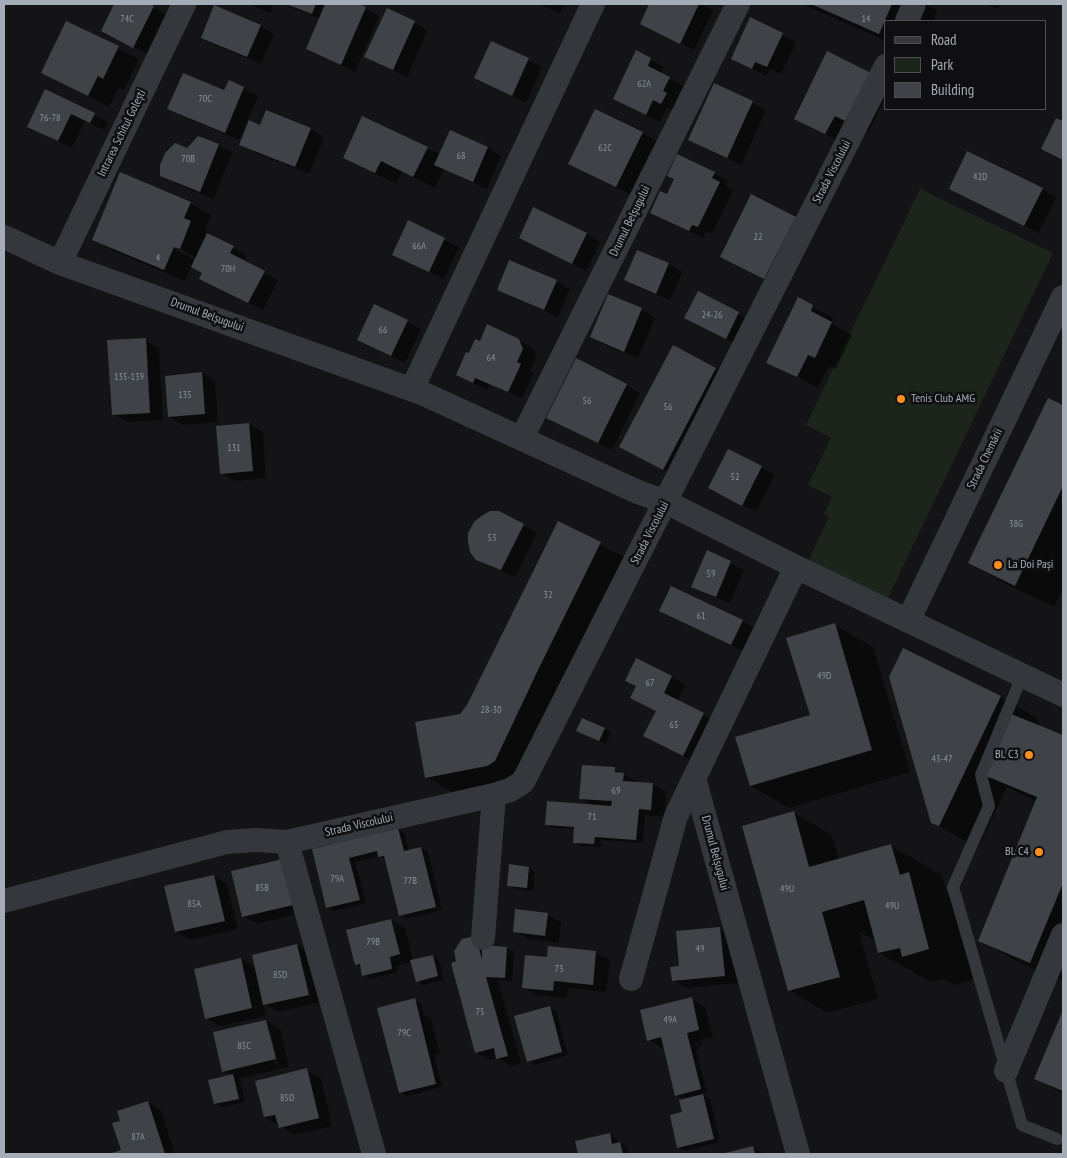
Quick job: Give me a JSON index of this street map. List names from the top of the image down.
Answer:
{
  "streets": {
    "street": [
      "Intrarea Schitul Golești",
      "Strada Viscolului",
      "Drumul Belșugului",
      "Strada Chemării"
    ]
  },
  "crossings": [
    ["Intrarea Schitul Golești", "Drumul Belșugului"],
    ["Strada Viscolului", "Drumul Belșugului"],
    ["Drumul Belșugului", "Strada Chemării"]
  ],
  "places": [
    "Tenis Club AMG",
    "La Doi Pași",
    "Bl. C3",
    "Bl. C4"
  ],
  "house_numbers": [
    "74C",
    "14",
    "62A",
    "70C",
    "76-78",
    "62C",
    "68",
    "70B",
    "42D",
    "22",
    "66A",
    "4",
    "70H",
    "24-26",
    "66",
    "64",
    "135-139",
    "135",
    "56",
    "56",
    "131",
    "52",
    "38G",
    "53",
    "59",
    "32",
    "61",
    "49D",
    "67",
    "28-30",
    "65",
    "43-47",
    "69",
    "71",
    "79A",
    "77B",
    "85B",
    "49U",
    "85A",
    "49U",
    "79B",
    "49",
    "73",
    "85D",
    "75",
    "49A",
    "79C",
    "85C",
    "85D",
    "87A"
  ],
  "legend": ["Road", "Park", "Building"]
}
